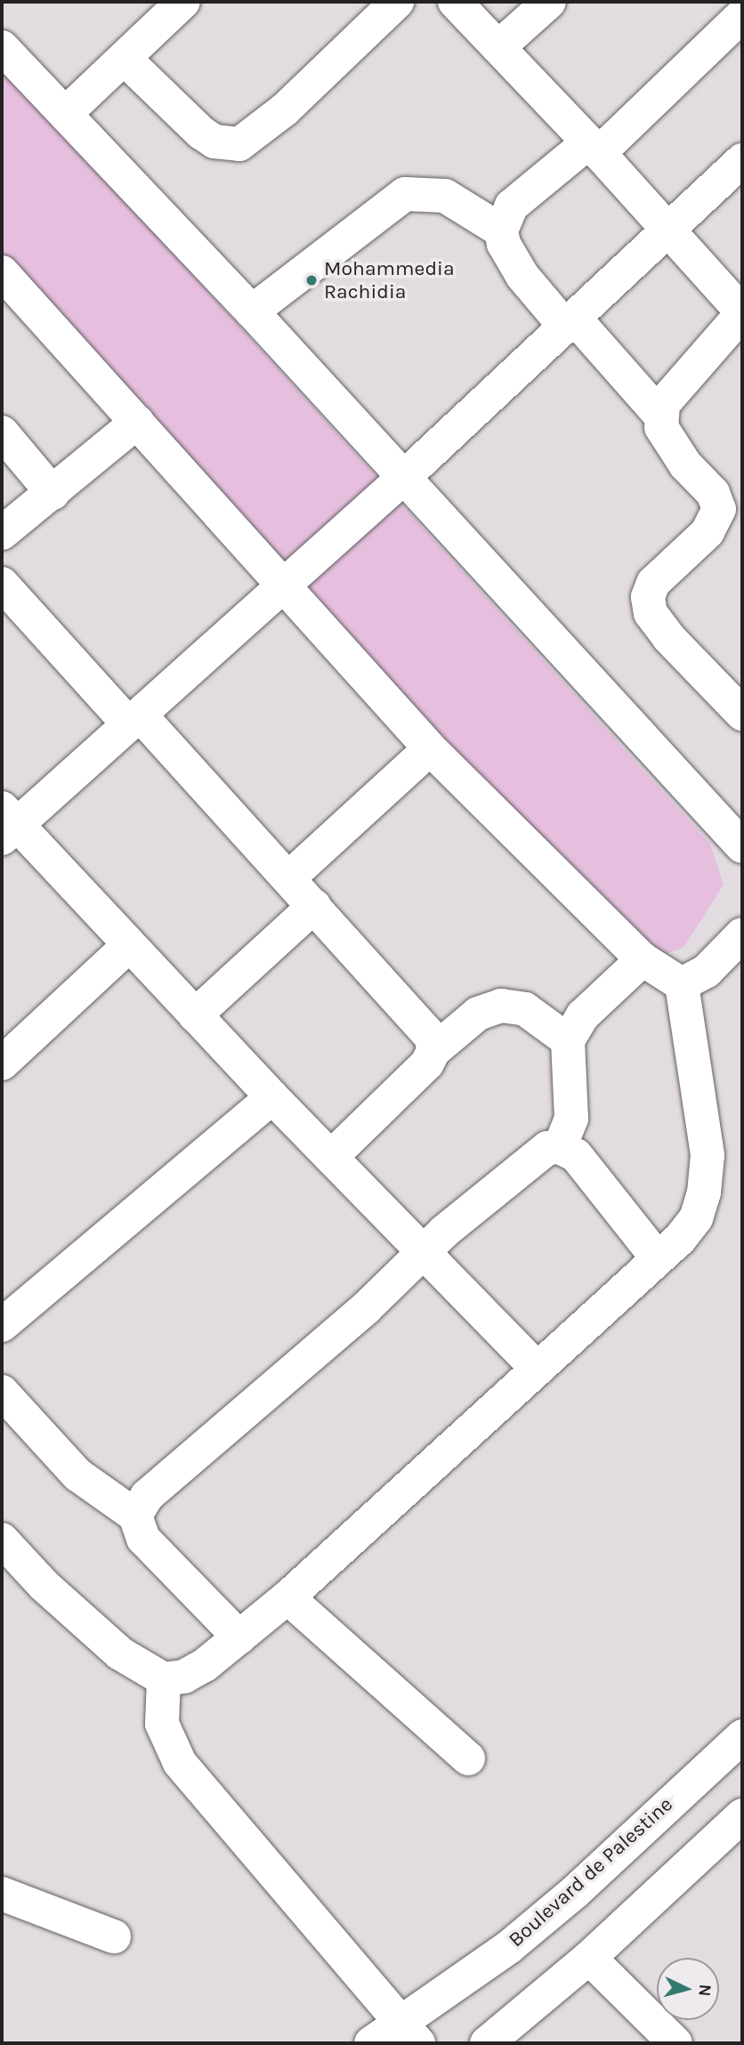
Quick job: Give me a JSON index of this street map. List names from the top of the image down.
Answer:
{
  "streets": {
    "street": ["Boulevard de Palestine"]
  },
  "places": ["Mohammedia Rachidia"],
  "north": "right"
}
